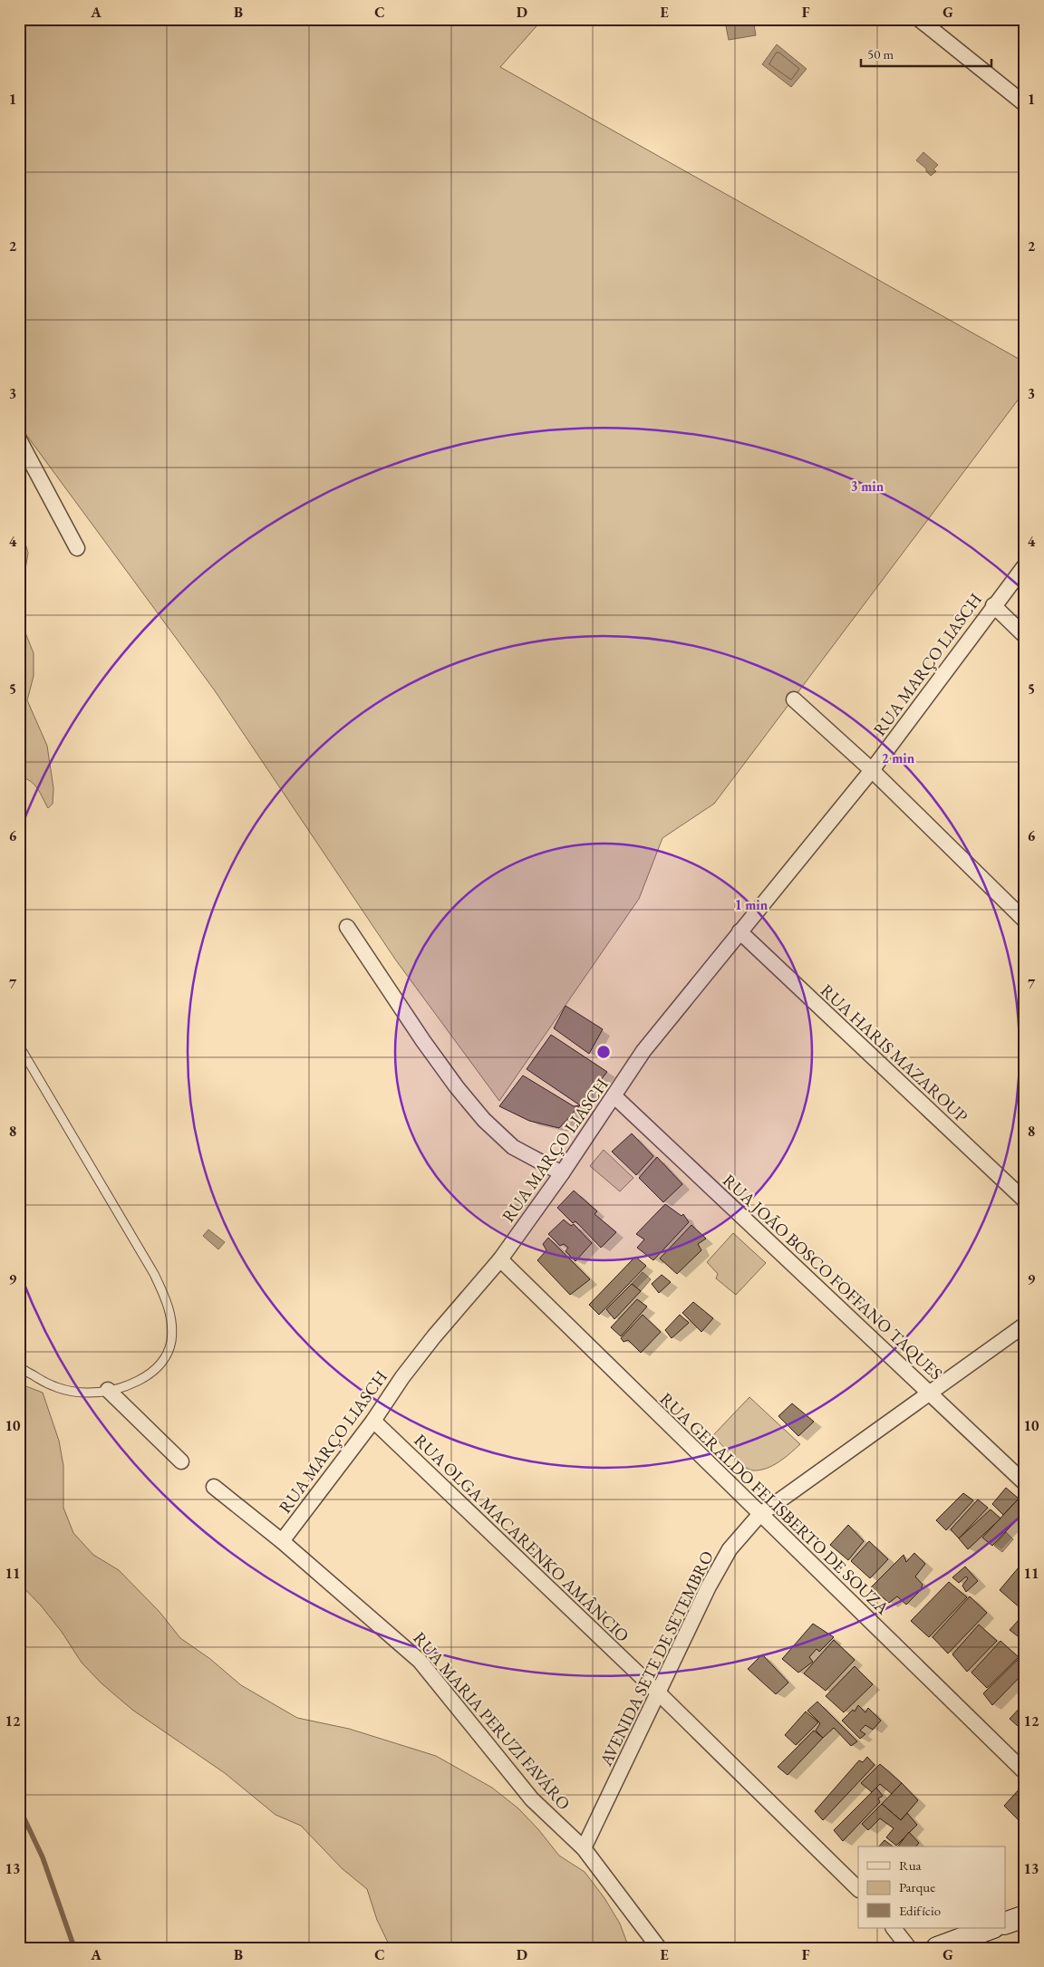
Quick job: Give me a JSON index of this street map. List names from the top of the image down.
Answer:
{
  "streets": {
    "street": [
      "RUA MARÇO LIASCH",
      "RUA HARIS MAZAROUP",
      "RUA JOÃO BOSCO FOFFANO TAQUES",
      "RUA GERALDO FELISBERTO DE SOUZA",
      "RUA OLGA MACARENKO AMÂNCIO",
      "AVENIDA SETE DE SETEMBRO",
      "RUA MARIA PERUZI FAVÁRO"
    ]
  },
  "crossings": [
    ["RUA MARÇO LIASCH", "RUA HARIS MAZAROUP"],
    ["RUA MARÇO LIASCH", "RUA JOÃO BOSCO FOFFANO TAQUES"],
    ["RUA MARÇO LIASCH", "RUA GERALDO FELISBERTO DE SOUZA"],
    ["RUA MARÇO LIASCH", "RUA OLGA MACARENKO AMÂNCIO"],
    ["RUA MARÇO LIASCH", "RUA MARIA PERUZI FAVÁRO"],
    ["RUA JOÃO BOSCO FOFFANO TAQUES", "AVENIDA SETE DE SETEMBRO"],
    ["RUA GERALDO FELISBERTO DE SOUZA", "AVENIDA SETE DE SETEMBRO"],
    ["RUA OLGA MACARENKO AMÂNCIO", "AVENIDA SETE DE SETEMBRO"],
    ["AVENIDA SETE DE SETEMBRO", "RUA MARIA PERUZI FAVÁRO"]
  ],
  "legend": ["Rua", "Parque", "Edifício"],
  "scale_bar": "50 m",
  "grid": {
    "columns": [
      "A",
      "B",
      "C",
      "D",
      "E",
      "F",
      "G"
    ],
    "rows": [
      "1",
      "2",
      "3",
      "4",
      "5",
      "6",
      "7",
      "8",
      "9",
      "10",
      "11",
      "12",
      "13"
    ]
  },
  "rings": ["3 min", "2 min", "1 min"]
}
